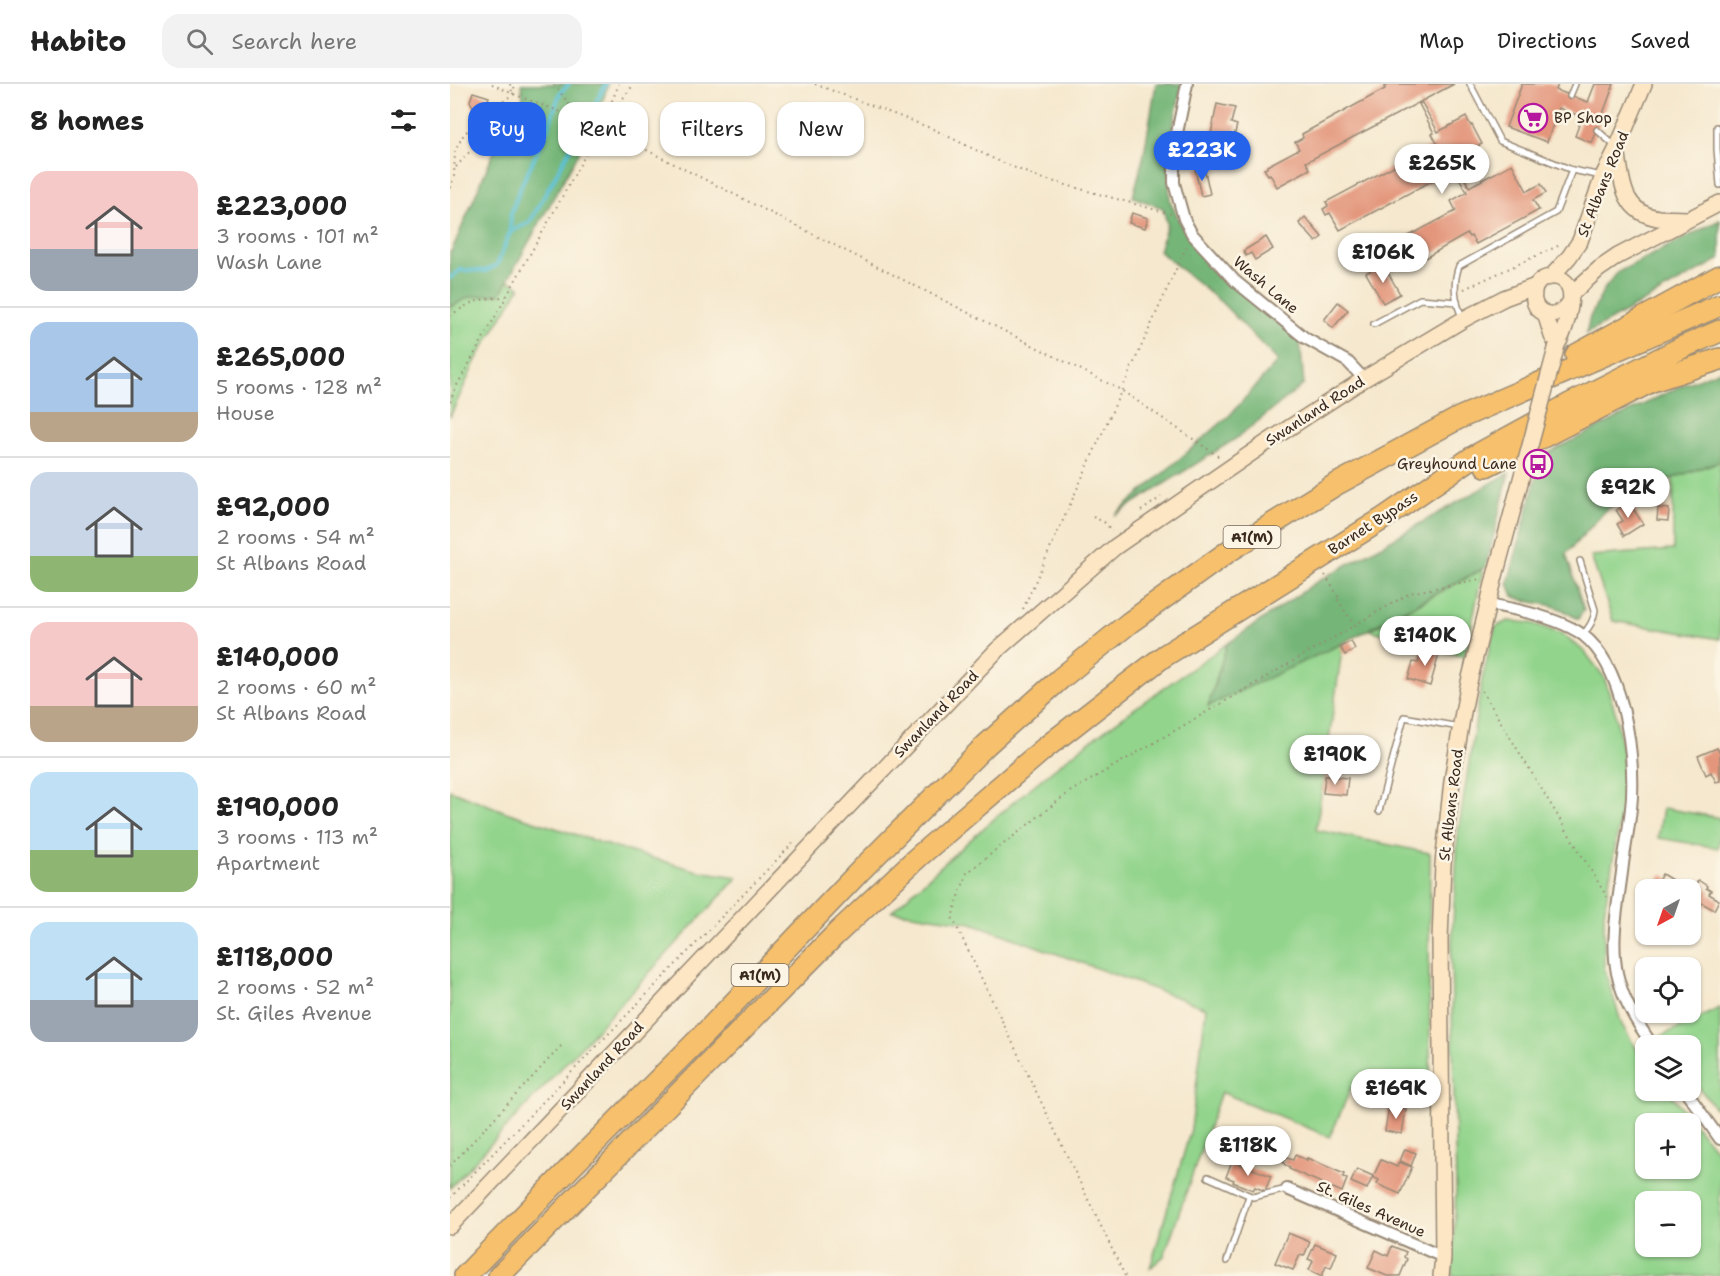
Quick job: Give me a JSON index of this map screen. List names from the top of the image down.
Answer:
{
  "streets": {
    "highway": ["Barnet Bypass", "A1(M)"],
    "street": [
      "St Albans Road",
      "Wash Lane",
      "Swanland Road",
      "St. Giles Avenue"
    ]
  },
  "crossings": [
    ["St Albans Road", "Swanland Road"],
    ["St Albans Road", "St. Giles Avenue"],
    ["Wash Lane", "Swanland Road"],
    ["Barnet Bypass", "A1(M)"]
  ],
  "places": {
    "supermarket": ["BP Shop"],
    "bus stop": ["Greyhound Lane"]
  },
  "north": "bottom left",
  "page": {
    "header": "Habito",
    "search": "Search here",
    "nav": ["Map", "Directions", "Saved"],
    "heading": "8 homes",
    "chip": [
      "Buy",
      "Rent",
      "Filters",
      "New"
    ],
    "price": [
      "£223K",
      "£265K",
      "£106K",
      "£92K",
      "£140K",
      "£190K",
      "£169K",
      "£118K"
    ],
    "list": [
      {
        "name": "£223,000",
        "note": "3 rooms · 101 m² · Wash Lane"
      },
      {
        "name": "£265,000",
        "note": "5 rooms · 128 m² · House"
      },
      {
        "name": "£92,000",
        "note": "2 rooms · 54 m² · St Albans Road"
      },
      {
        "name": "£140,000",
        "note": "2 rooms · 60 m² · St Albans Road"
      },
      {
        "name": "£190,000",
        "note": "3 rooms · 113 m² · Apartment"
      },
      {
        "name": "£118,000",
        "note": "2 rooms · 52 m² · St. Giles Avenue"
      }
    ],
    "map_buttons": ["+", "−"]
  }
}
